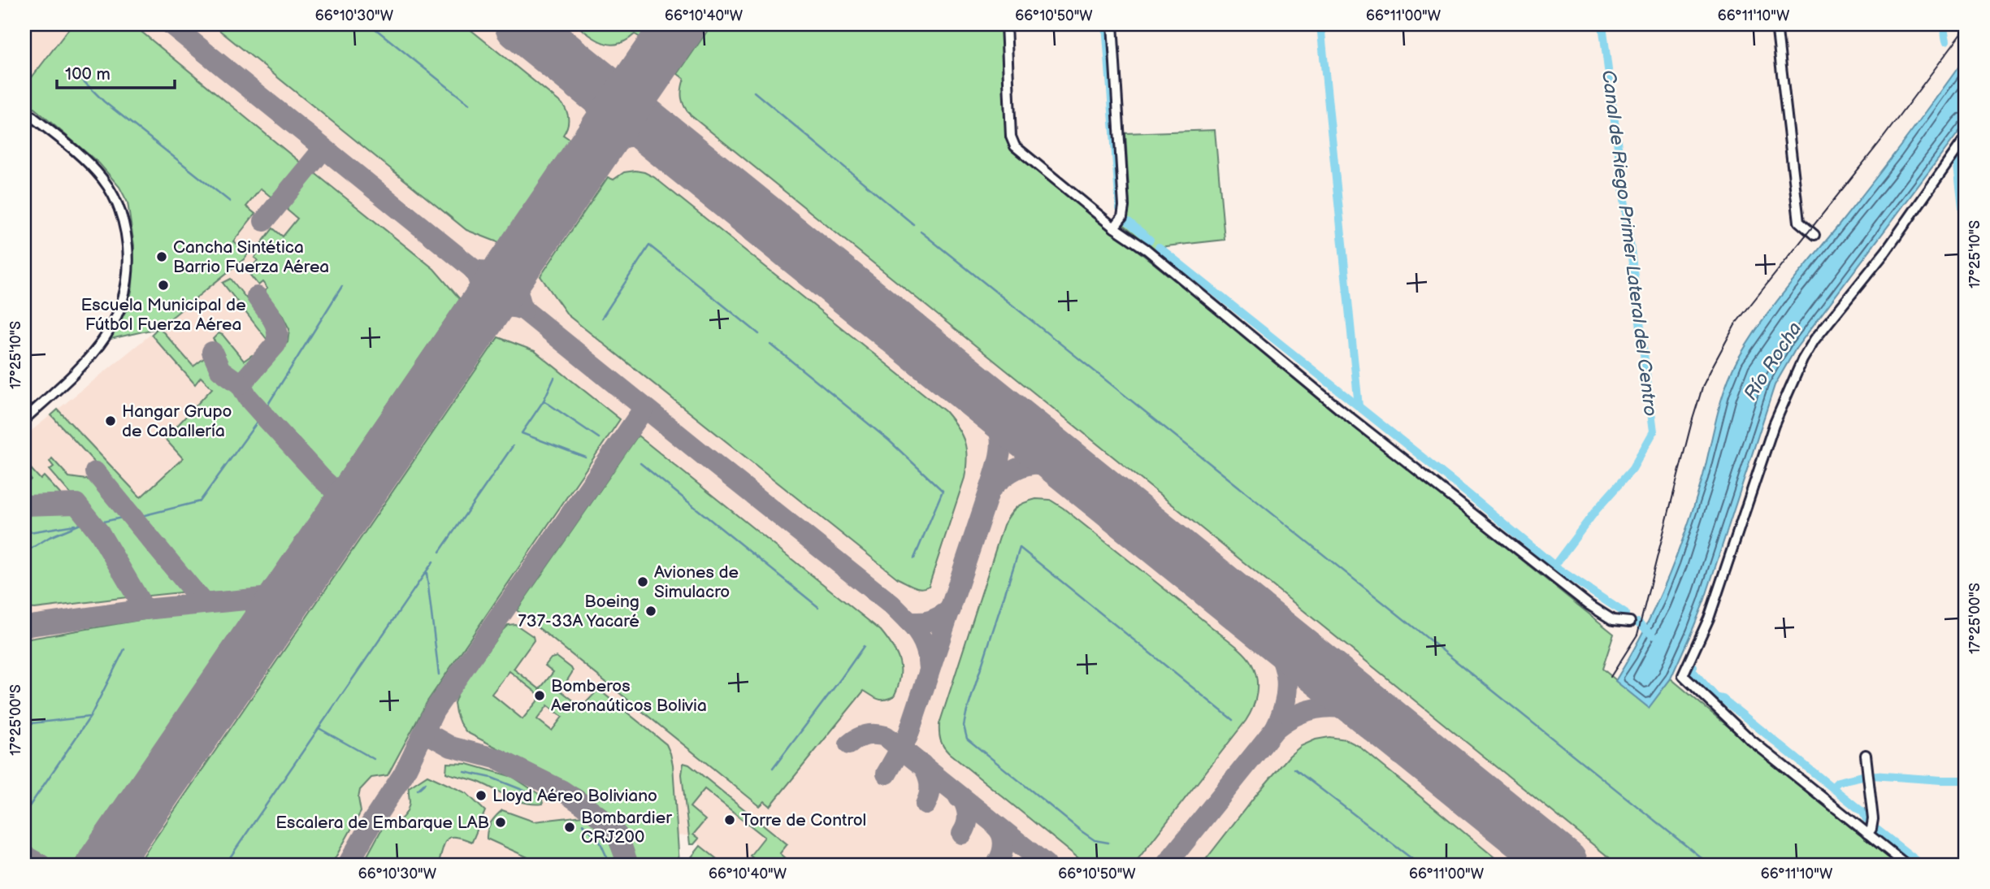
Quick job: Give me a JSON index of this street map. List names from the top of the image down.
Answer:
{
  "water": ["Canal de Riego Primer Lateral del Centro", "Río Rocha"],
  "places": [
    "Cancha Sintética Barrio Fuerza Aérea",
    "Escuela Municipal de Fútbol Fuerza Aérea",
    "Hangar Grupo de Caballería",
    "Aviones de Simulacro",
    "Boeing 737-33A Yacaré",
    "Bomberos Aeronaúticos Bolivia",
    "Lloyd Aéreo Boliviano",
    "Torre de Control",
    "Escalera de Embarque LAB",
    "Bombardier CRJ200"
  ],
  "scale_bar": "100 m",
  "coordinates": [
    "66°10'30\"W",
    "66°10'40\"W",
    "66°10'50\"W",
    "66°11'00\"W",
    "66°11'10\"W",
    "17°25'10\"S",
    "17°25'00\"S"
  ]
}
